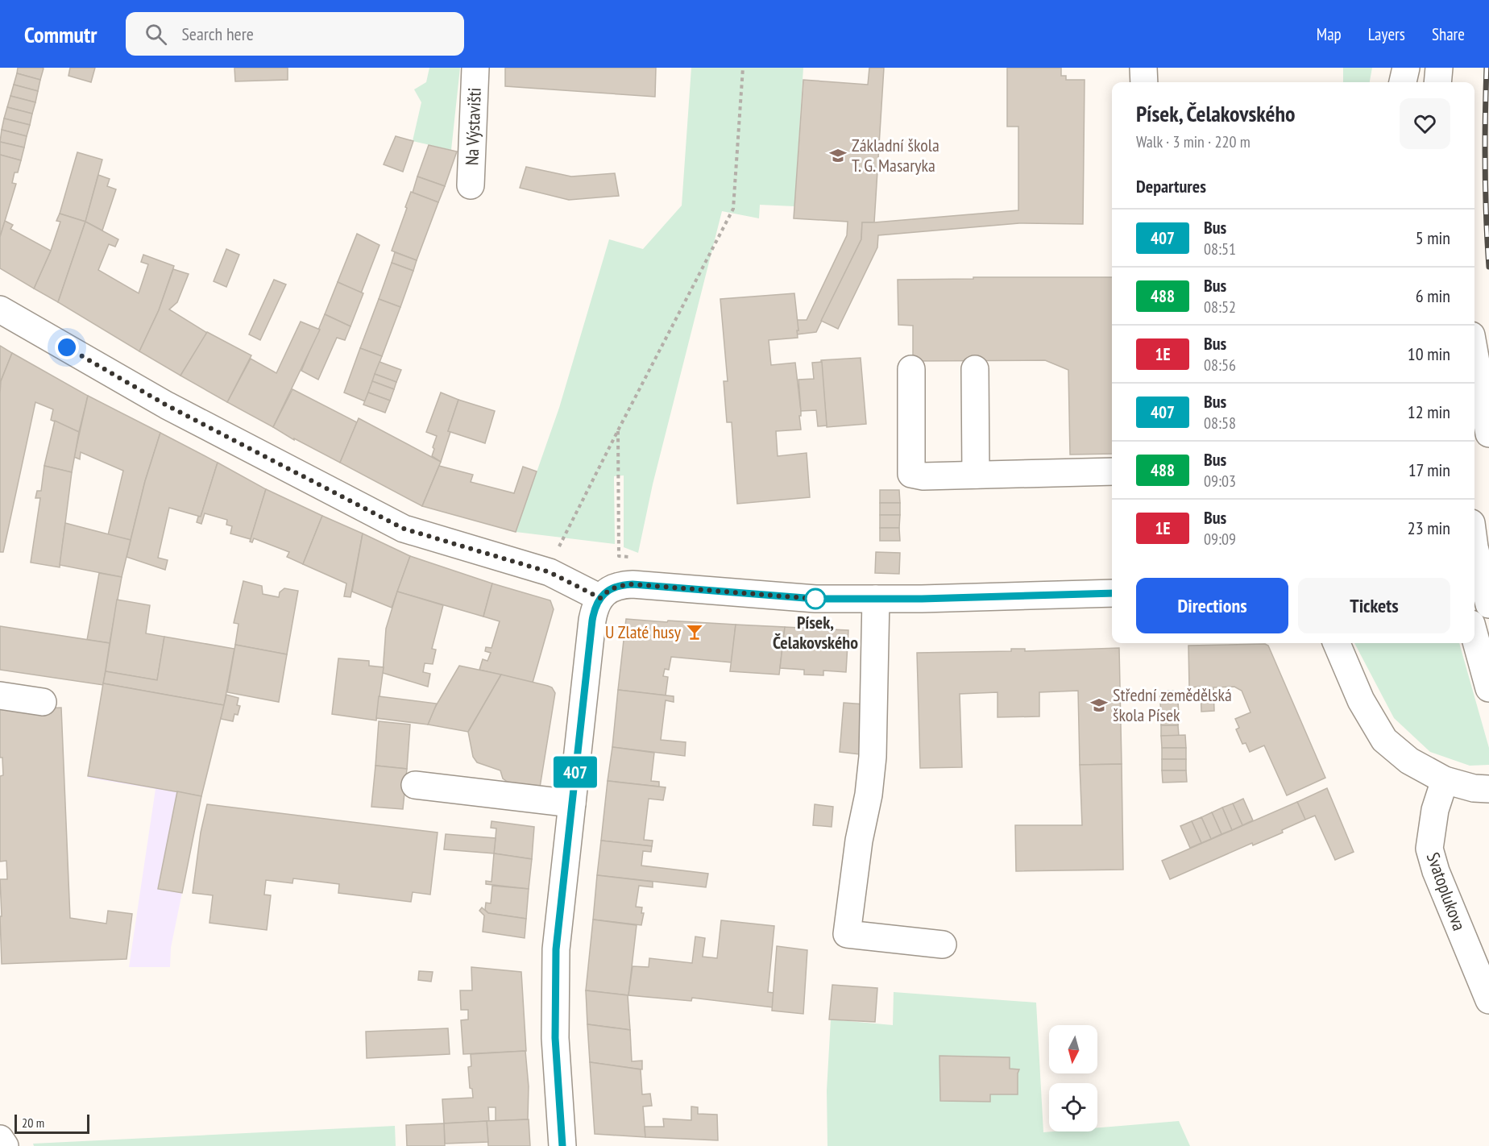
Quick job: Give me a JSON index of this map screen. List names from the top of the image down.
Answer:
{
  "streets": {
    "main road": ["Na Výstavišti", "Svatoplukova"]
  },
  "places": {
    "school or university": ["Základní škola T. G. Masaryka", "Střední zemědělská škola Písek"],
    "other": ["Písek, Čelakovského"],
    "bar": ["U Zlaté husy"]
  },
  "lines": ["bus line 407"],
  "scale_bar": "20 m",
  "north": "bottom",
  "page": {
    "header": "Commutr",
    "search": "Search here",
    "nav": ["Map", "Layers", "Share"],
    "on_map": "407",
    "heading": [
      ["Písek, Čelakovského", "Walk · 3 min · 220 m"],
      "Departures"
    ],
    "list": [
      {
        "mark": "407",
        "name": "Bus",
        "note": "08:51",
        "value": "5 min"
      },
      {
        "mark": "488",
        "name": "Bus",
        "note": "08:52",
        "value": "6 min"
      },
      {
        "mark": "1E",
        "name": "Bus",
        "note": "08:56",
        "value": "10 min"
      },
      {
        "mark": "407",
        "name": "Bus",
        "note": "08:58",
        "value": "12 min"
      },
      {
        "mark": "488",
        "name": "Bus",
        "note": "09:03",
        "value": "17 min"
      },
      {
        "mark": "1E",
        "name": "Bus",
        "note": "09:09",
        "value": "23 min"
      }
    ],
    "buttons": ["Directions", "Tickets"],
    "scale": "20 m"
  }
}
